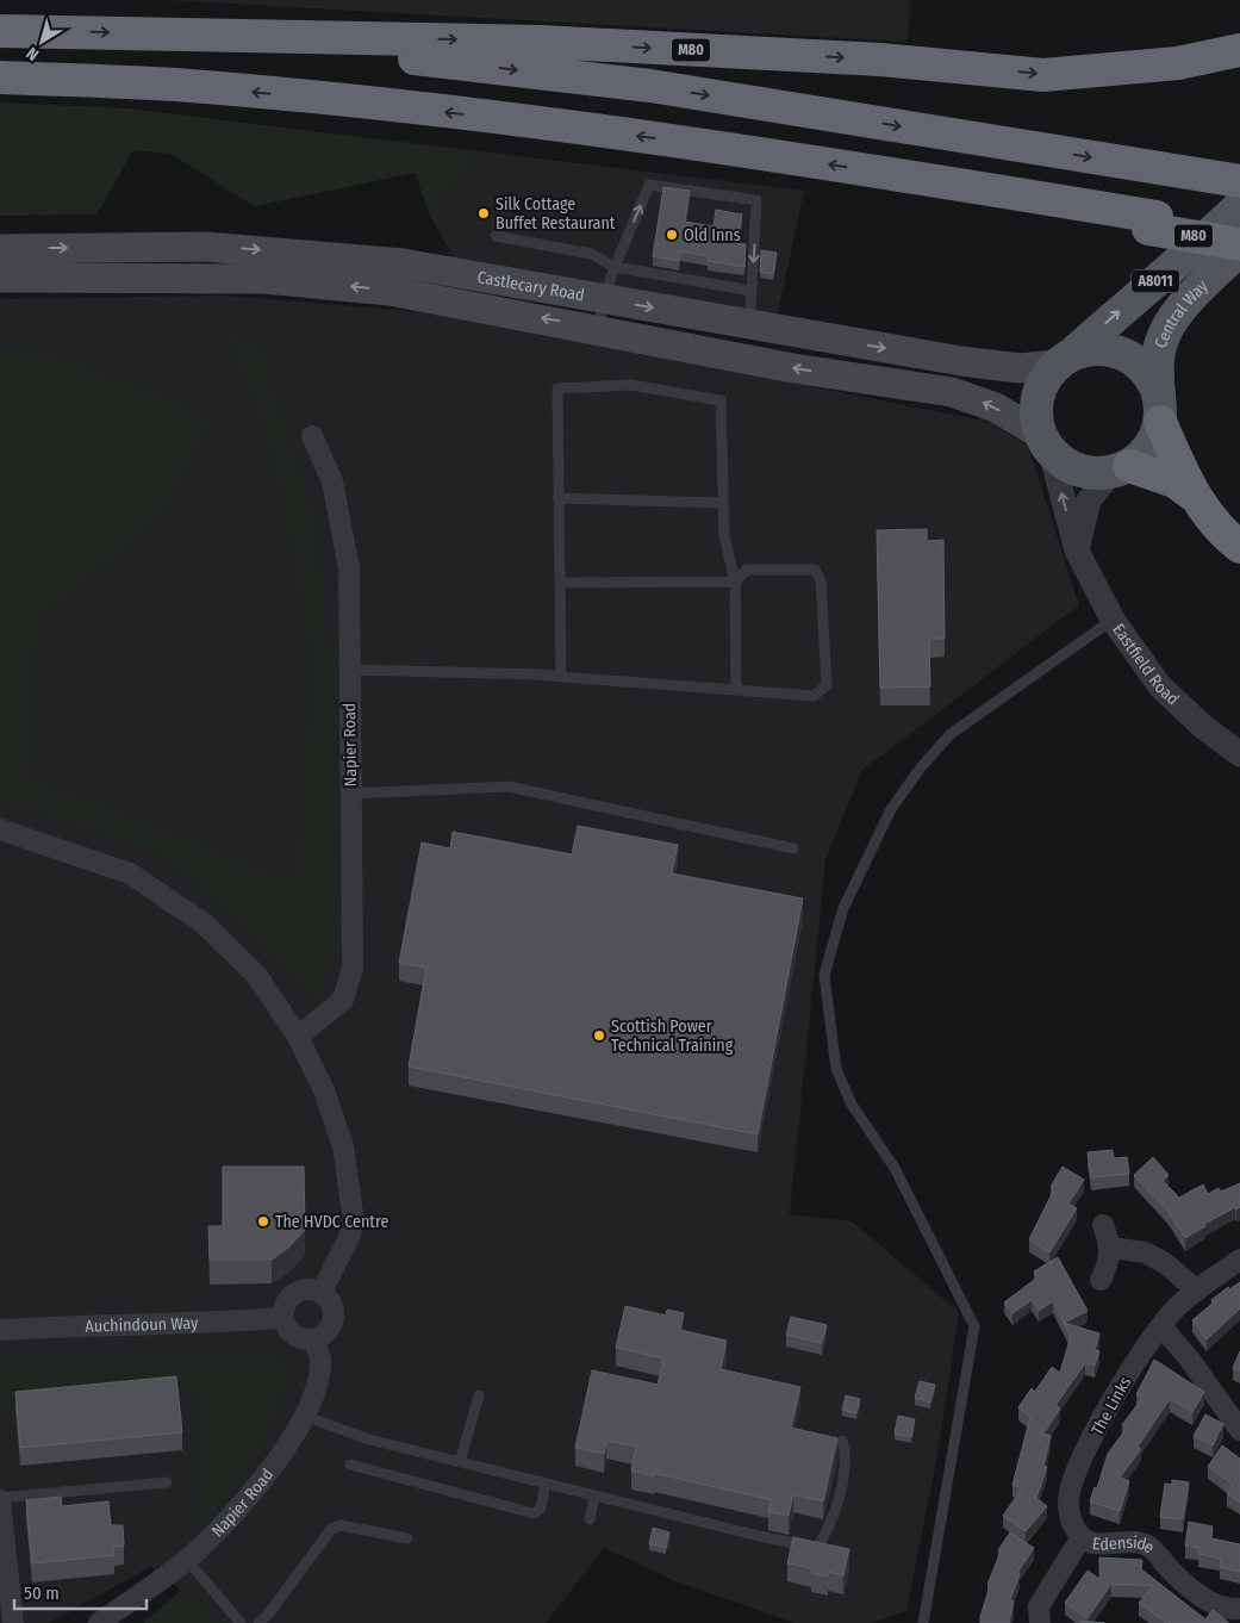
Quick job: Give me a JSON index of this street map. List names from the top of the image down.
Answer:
{
  "streets": {
    "highway": ["M80"],
    "main road": ["A8011", "Castlecary Road", "Central Way"],
    "street": [
      "Eastfield Road",
      "Napier Road",
      "Auchindoun Way",
      "The Links",
      "Edenside"
    ]
  },
  "crossings": [
    ["M80", "Central Way"],
    ["A8011", "Castlecary Road"],
    ["A8011", "Central Way"],
    ["A8011", "Eastfield Road"],
    ["Castlecary Road", "Central Way"],
    ["Castlecary Road", "Eastfield Road"],
    ["Central Way", "Eastfield Road"],
    ["Napier Road", "Auchindoun Way"],
    ["The Links", "Edenside"]
  ],
  "places": [
    "Silk Cottage Buffet Restaurant",
    "Old Inns",
    "Scottish Power Technical Training",
    "The HVDC Centre"
  ],
  "scale_bar": "50 m",
  "north": "bottom left"
}
